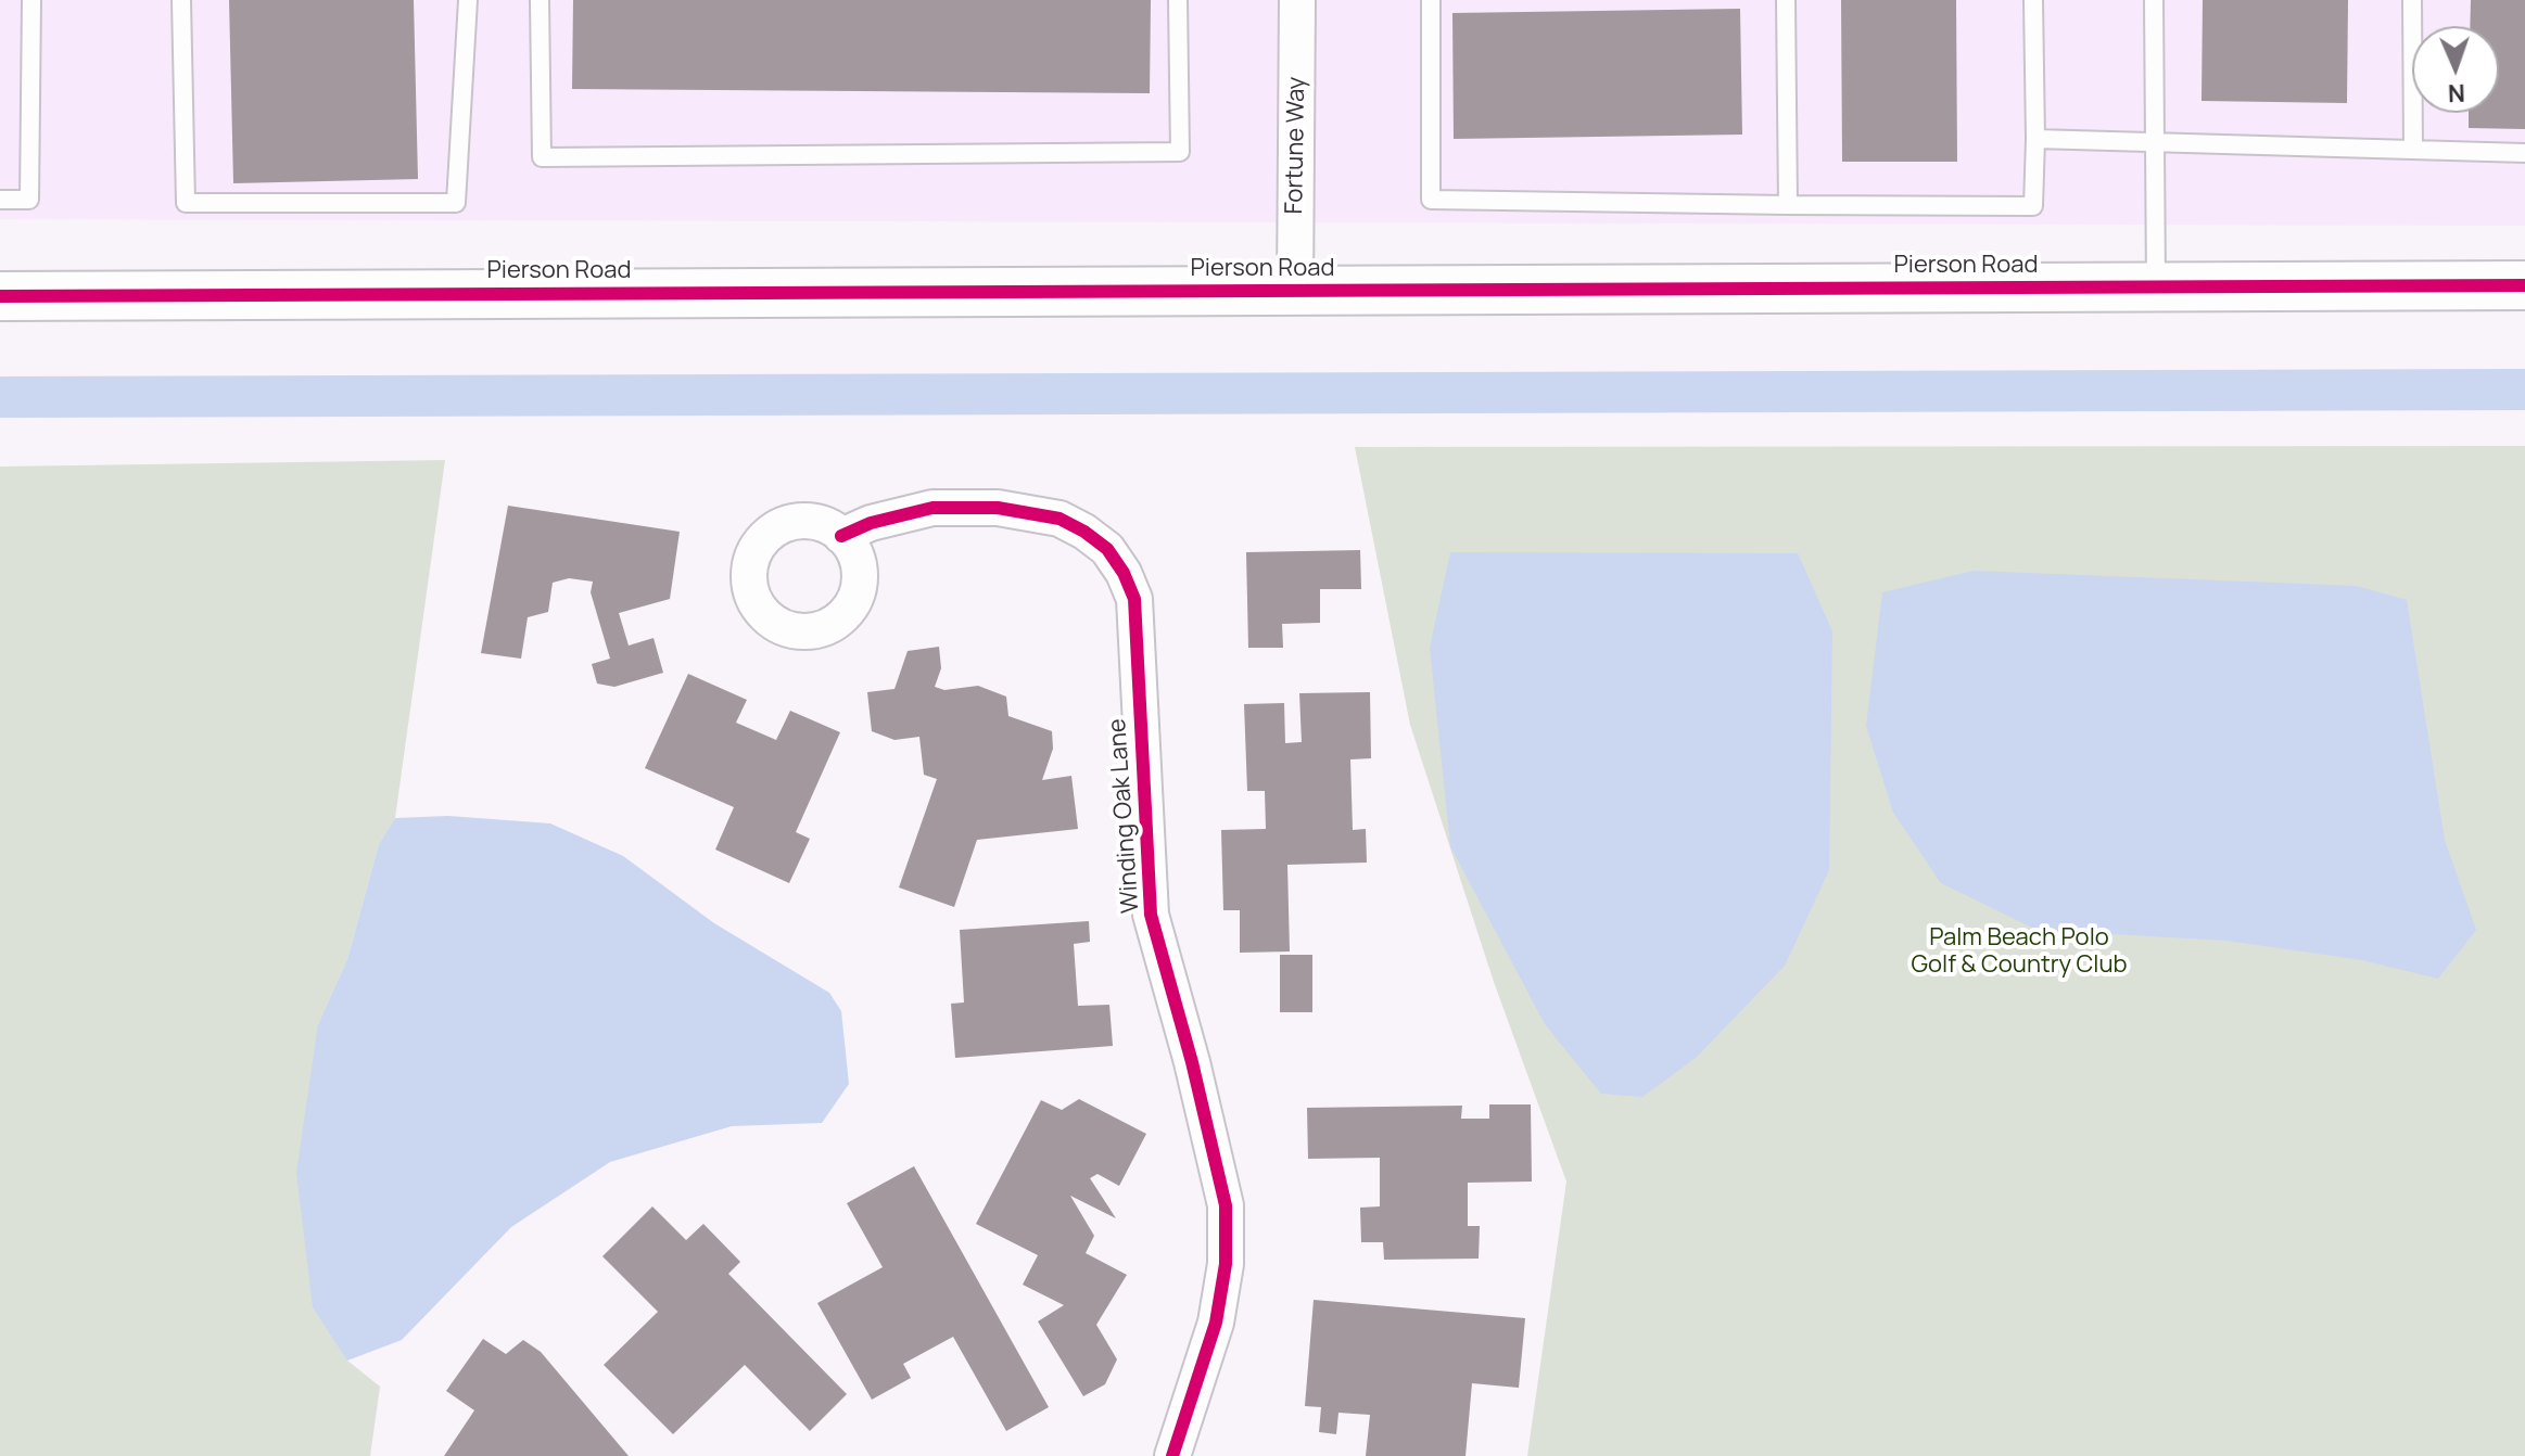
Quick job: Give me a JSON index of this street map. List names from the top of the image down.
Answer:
{
  "streets": {
    "street": ["Fortune Way", "Pierson Road", "Winding Oak Lane"]
  },
  "crossings": [
    ["Fortune Way", "Pierson Road"]
  ],
  "parks": ["Palm Beach Polo Golf & Country Club"],
  "north": "bottom"
}
